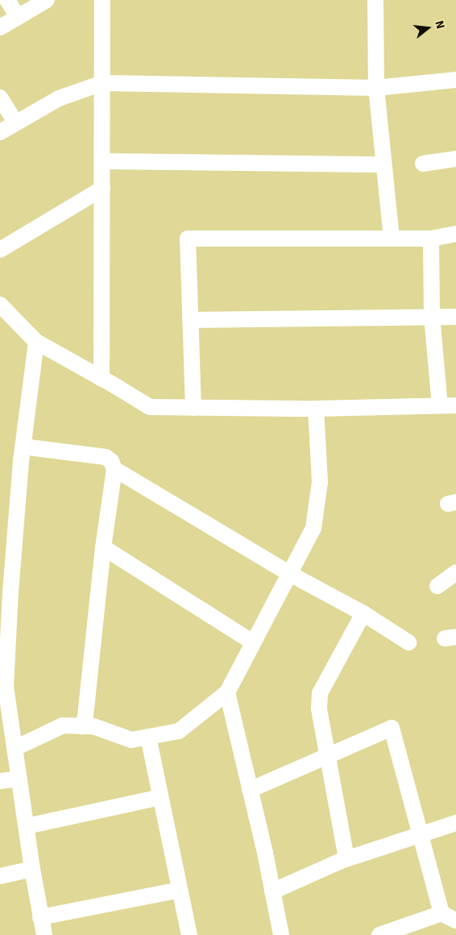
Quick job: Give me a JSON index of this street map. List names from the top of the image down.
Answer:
{
  "north": "right"
}
